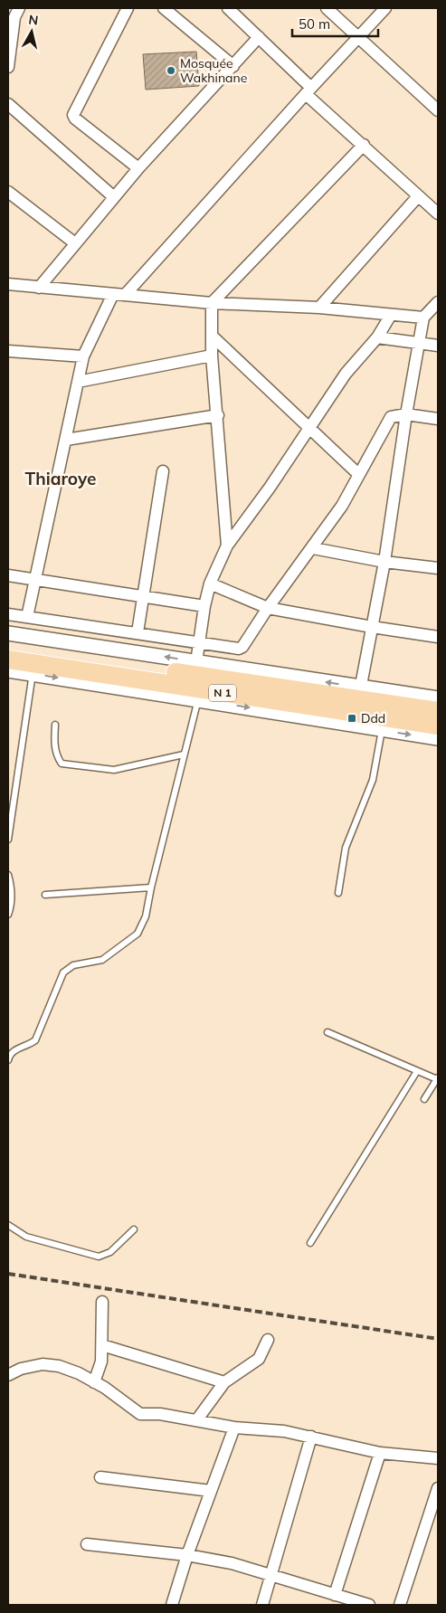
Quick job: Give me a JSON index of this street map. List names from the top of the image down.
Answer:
{
  "streets": {
    "highway": ["N 1"]
  },
  "districts": ["Thiaroye"],
  "places": {
    "other": ["Mosquée Wakhinane"],
    "transit": ["Ddd"]
  },
  "scale_bar": "50 m",
  "north": "top"
}
